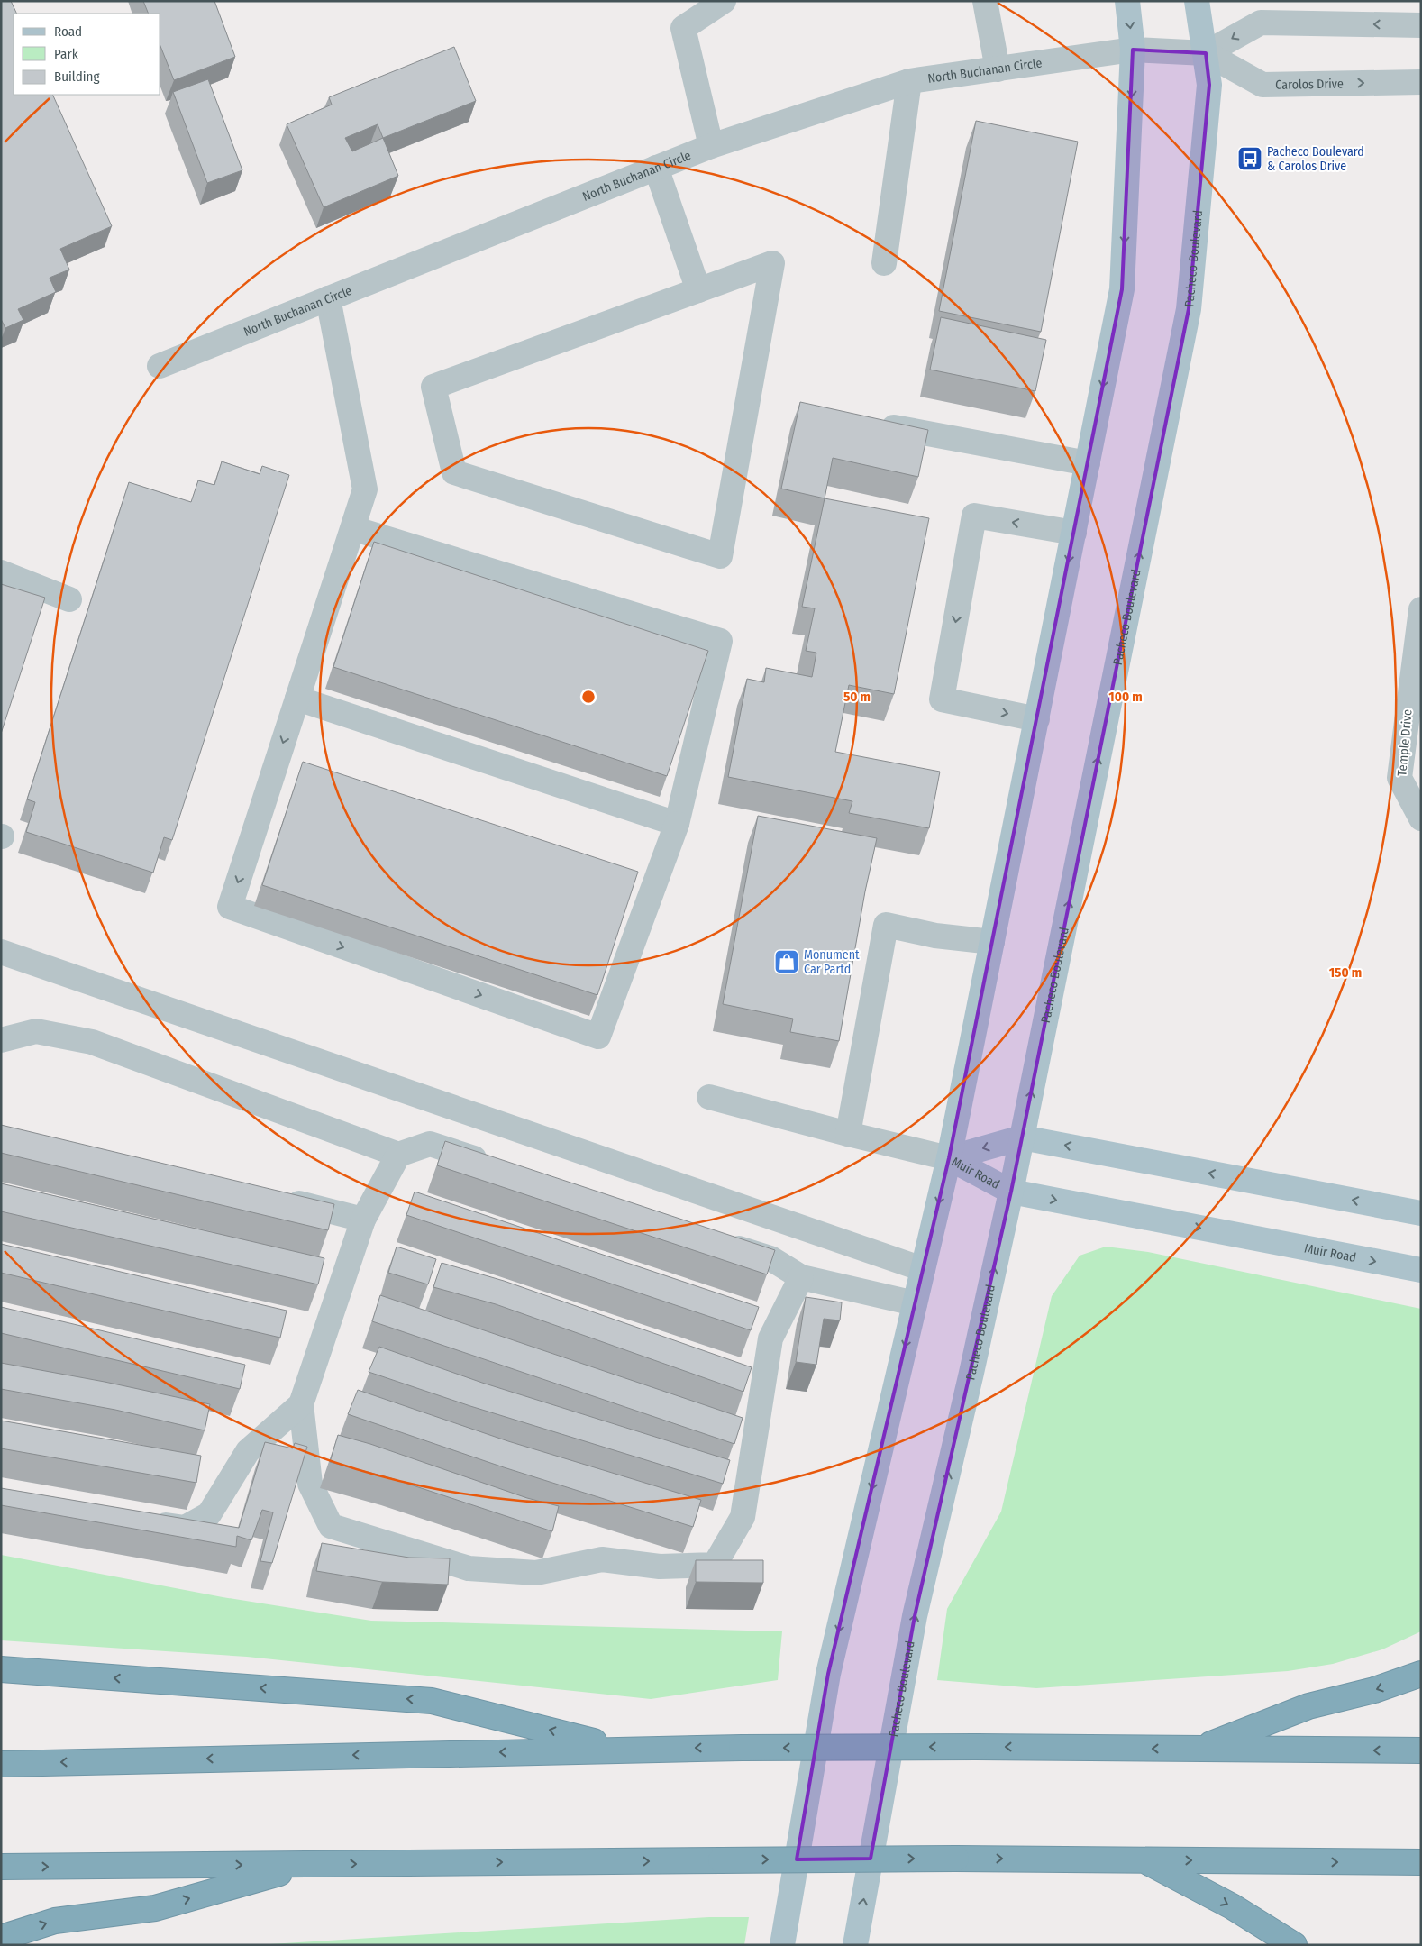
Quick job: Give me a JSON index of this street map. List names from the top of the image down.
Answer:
{
  "streets": {
    "main road": ["Pacheco Boulevard", "Muir Road"],
    "street": ["North Buchanan Circle", "Carolos Drive", "Temple Drive"]
  },
  "crossings": [
    ["North Buchanan Circle", "Carolos Drive"],
    ["Carolos Drive", "Pacheco Boulevard"],
    ["Pacheco Boulevard", "Muir Road"]
  ],
  "places": {
    "bus stop": ["Pacheco Boulevard & Carolos Drive"],
    "shop": ["Monument Car Partd"]
  },
  "legend": ["Road", "Park", "Building"],
  "rings": ["50 m", "100 m", "150 m"]
}
